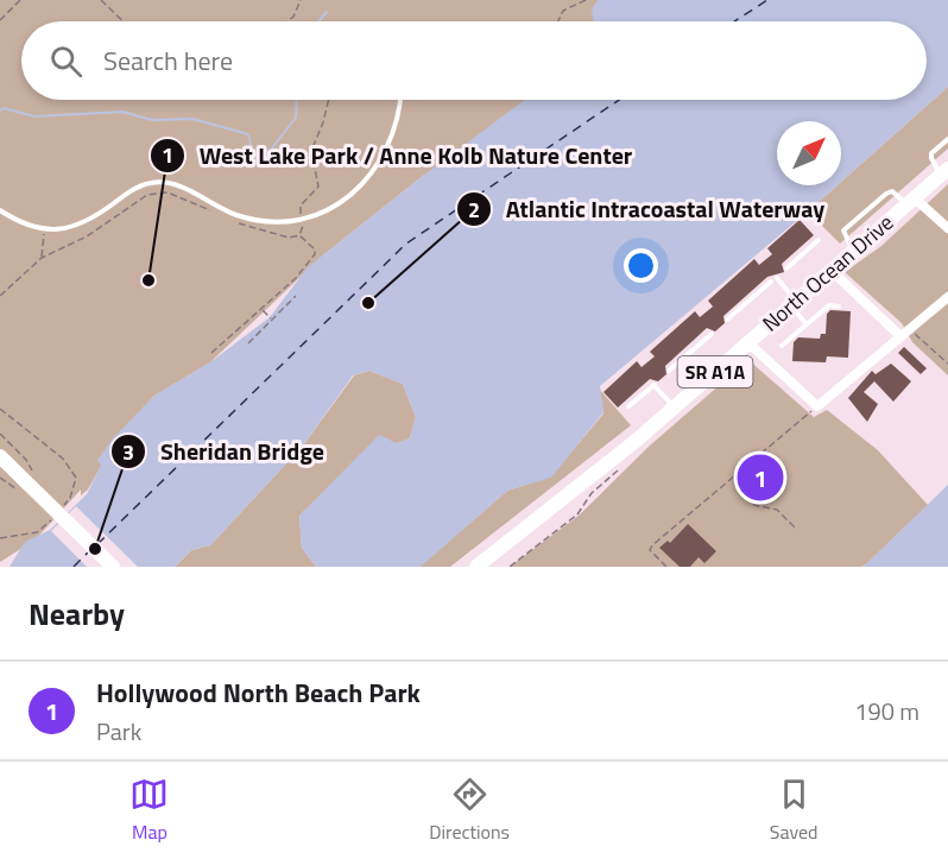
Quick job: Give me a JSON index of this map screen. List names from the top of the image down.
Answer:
{
  "streets": {
    "main road": ["North Ocean Drive", "SR A1A"]
  },
  "places": ["West Lake Park / Anne Kolb Nature Center", "Atlantic Intracoastal Waterway", "Sheridan Bridge"],
  "north": "top right",
  "page": {
    "search": "Search here",
    "pins": "1",
    "heading": "Nearby",
    "list": [
      {
        "mark": "1",
        "name": "Hollywood North Beach Park",
        "note": "Park",
        "value": "190 m"
      }
    ],
    "nav": ["Map", "Directions", "Saved"]
  }
}
